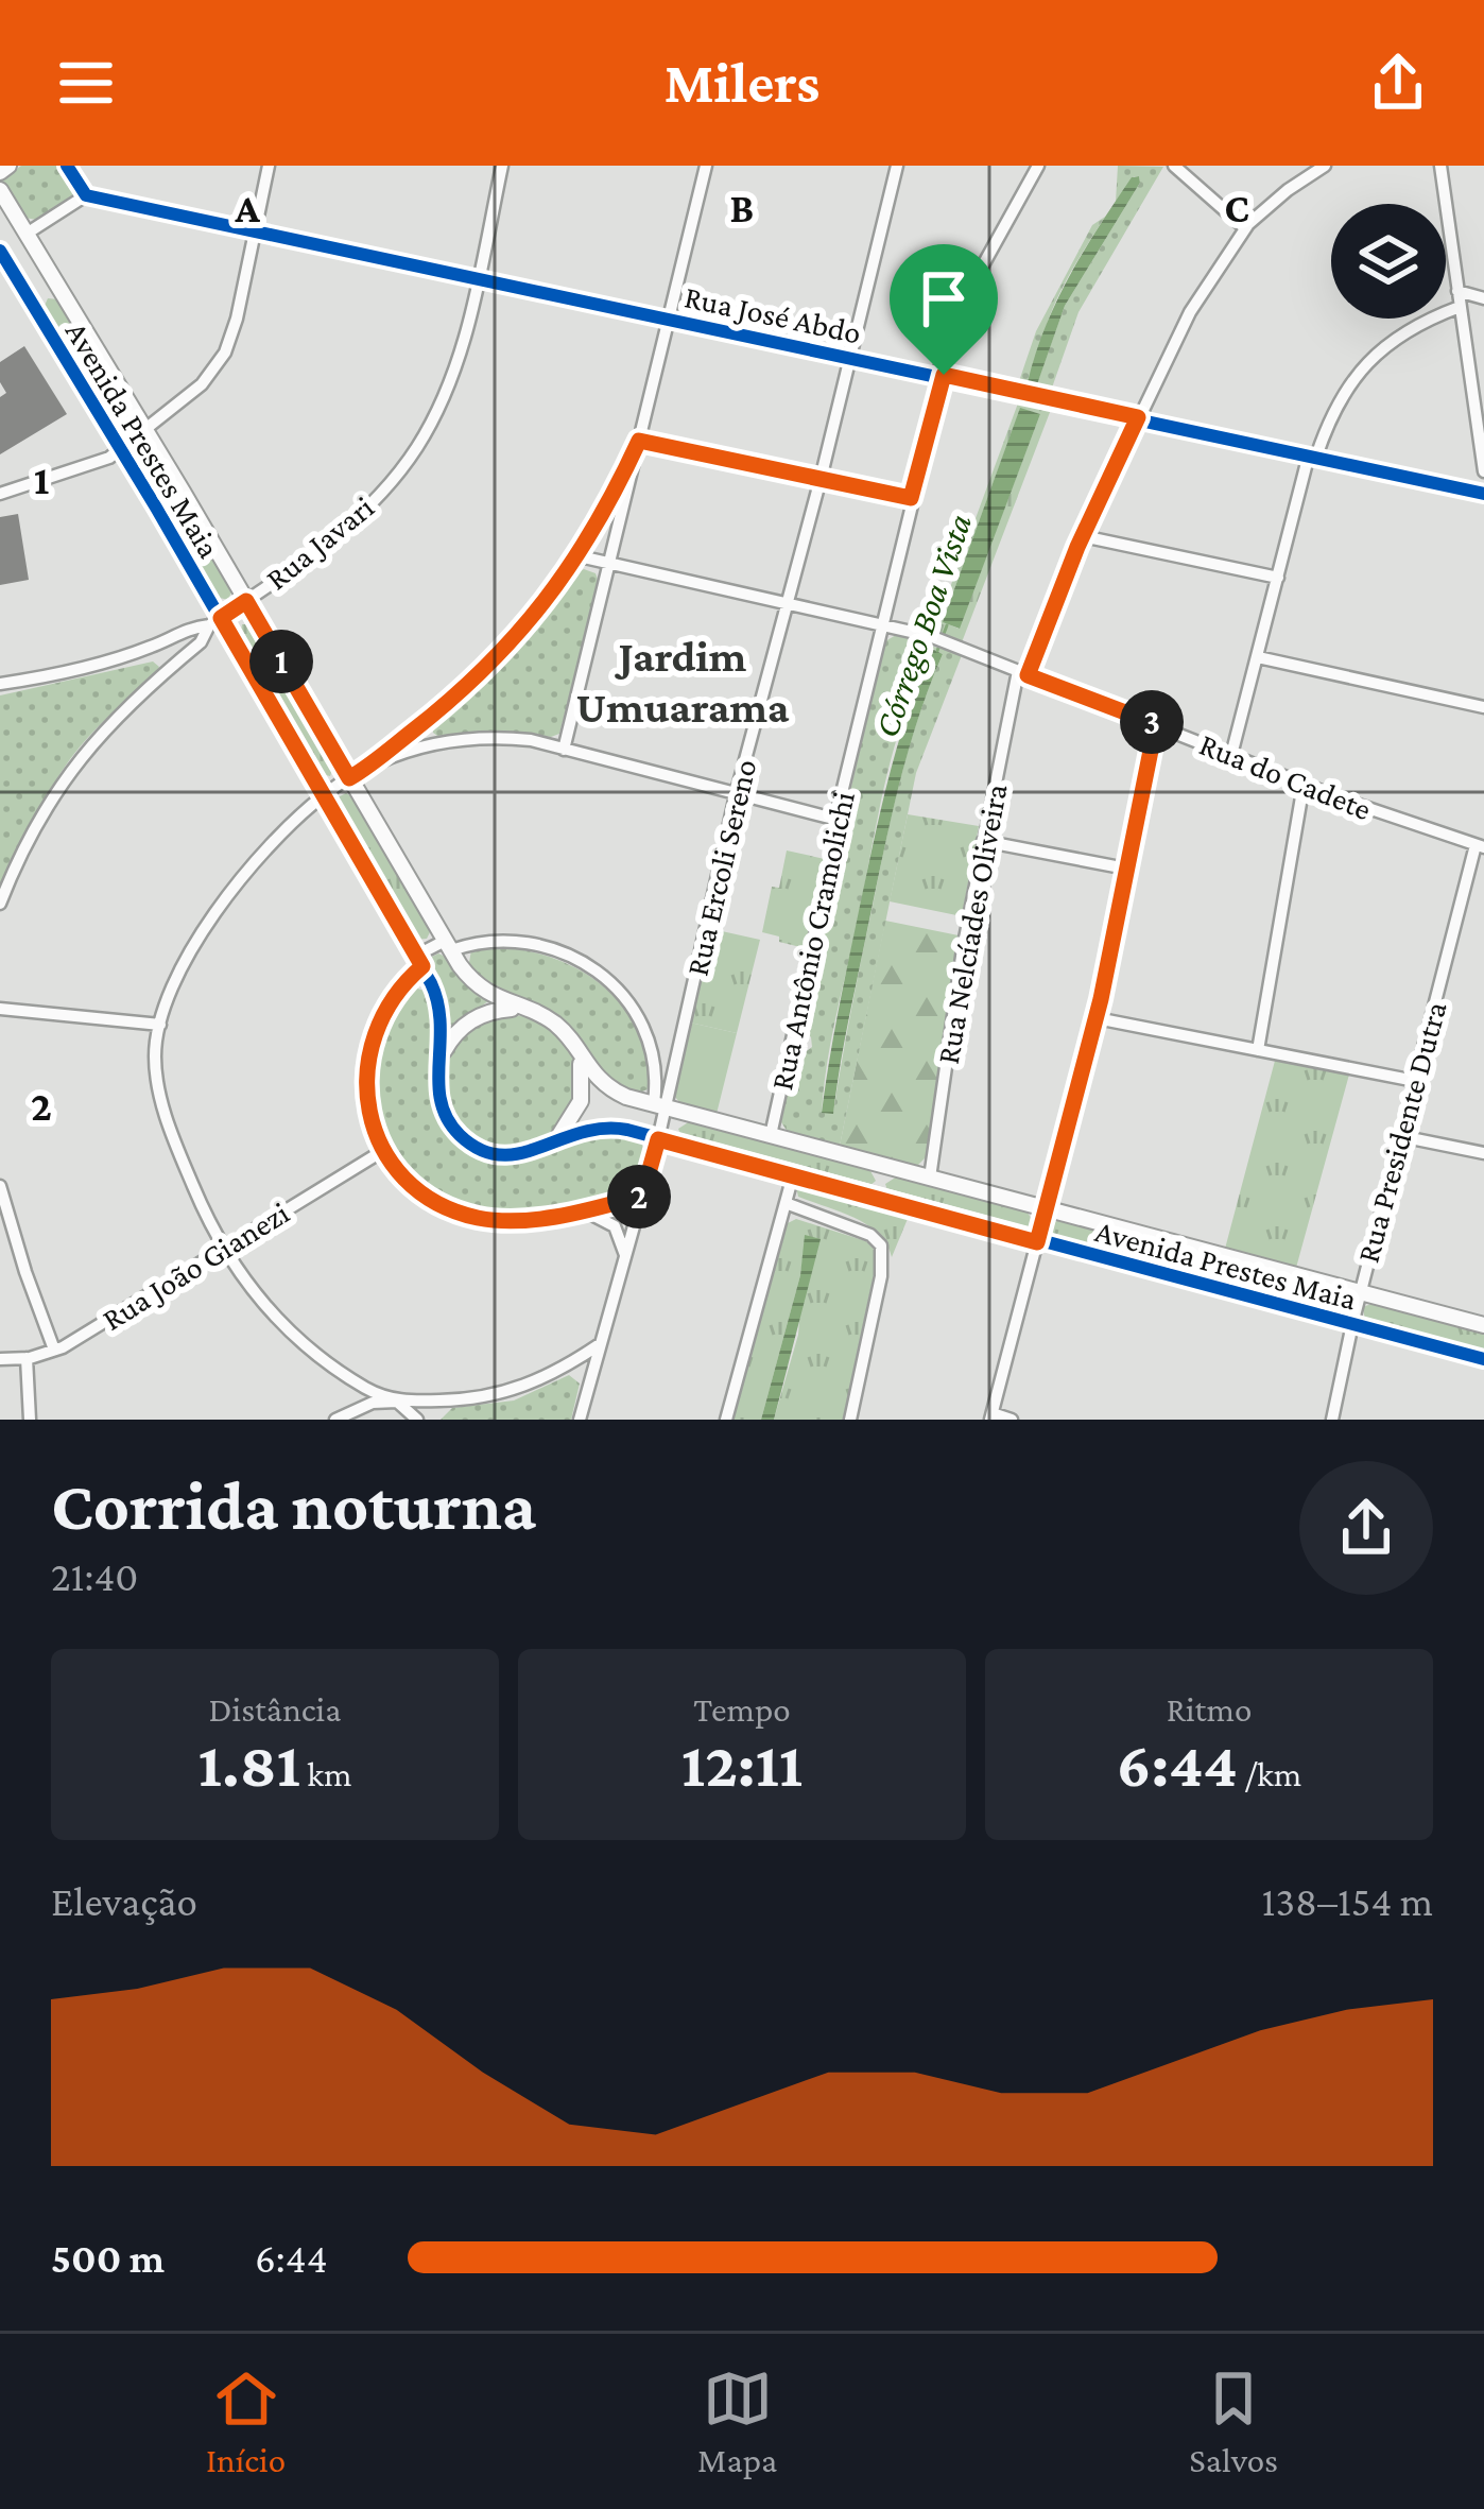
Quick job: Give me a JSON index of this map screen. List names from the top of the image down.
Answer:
{
  "streets": {
    "street": [
      "Rua José Abdo",
      "Avenida Prestes Maia",
      "Rua Javari",
      "Rua do Cadete",
      "Rua Ercoli Sereno",
      "Rua Nelcíades Oliveira",
      "Rua Antônio Cramolichi",
      "Rua Presidente Dutra",
      "Rua João Gianezi"
    ]
  },
  "crossings": [
    ["Rua José Abdo", "Rua Javari"],
    ["Rua José Abdo", "Rua Ercoli Sereno"],
    ["Rua José Abdo", "Rua Nelcíades Oliveira"],
    ["Rua José Abdo", "Rua Antônio Cramolichi"],
    ["Avenida Prestes Maia", "Rua Javari"],
    ["Avenida Prestes Maia", "Rua Ercoli Sereno"],
    ["Avenida Prestes Maia", "Rua Nelcíades Oliveira"],
    ["Avenida Prestes Maia", "Rua Antônio Cramolichi"],
    ["Avenida Prestes Maia", "Rua Presidente Dutra"],
    ["Rua do Cadete", "Rua Ercoli Sereno"],
    ["Rua do Cadete", "Rua Nelcíades Oliveira"],
    ["Rua do Cadete", "Rua Antônio Cramolichi"],
    ["Rua do Cadete", "Rua Presidente Dutra"]
  ],
  "districts": ["Jardim Umuarama"],
  "water": ["Córrego Boa Vista"],
  "page": {
    "header": "Milers",
    "pins": ["1", "3", "2"],
    "heading": ["Corrida noturna", "21:40"],
    "stats": [
      ["Distância", "1.81 km"],
      ["Tempo", "12:11"],
      ["Ritmo", "6:44 /km"]
    ],
    "chart": ["Elevação", "138–154 m"],
    "list": [
      {
        "name": "500 m",
        "note": "6:44"
      }
    ],
    "tabs": ["Início", "Mapa", "Salvos"]
  },
  "grid": {
    "columns": ["A", "B", "C"],
    "rows": ["1", "2"]
  }
}
